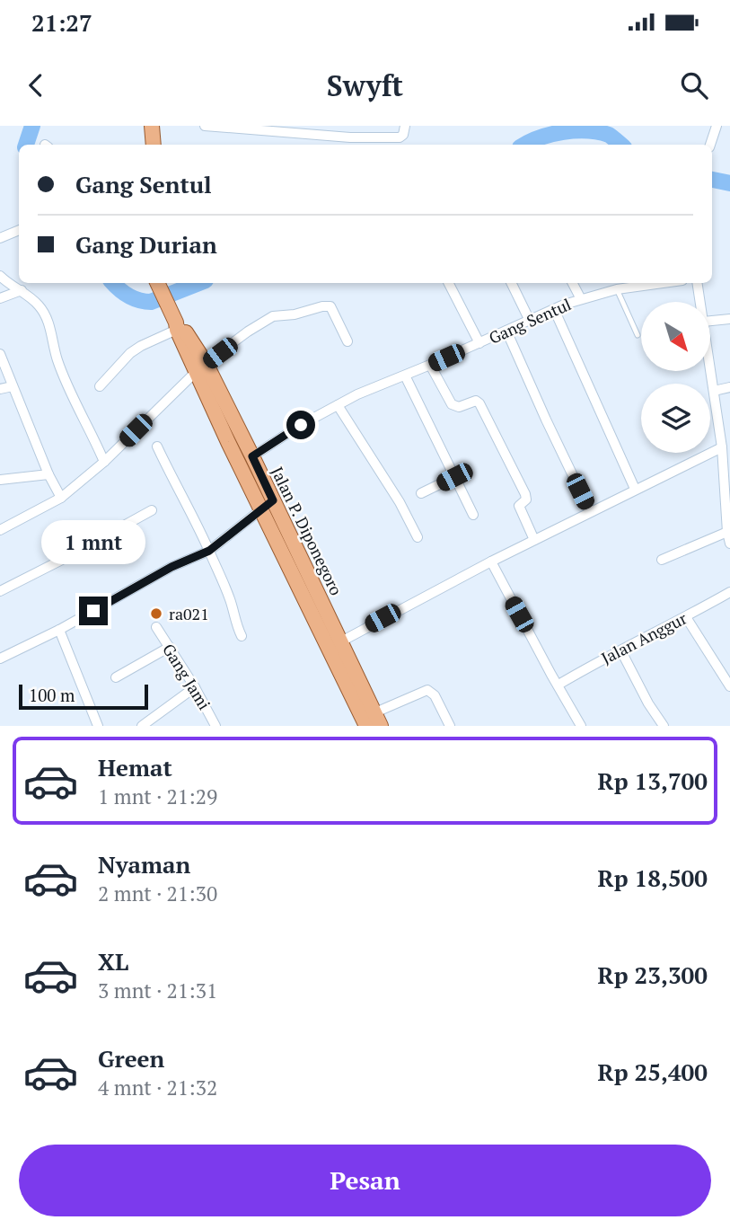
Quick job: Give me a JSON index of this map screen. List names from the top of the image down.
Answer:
{
  "streets": {
    "main road": ["Jalan P. Diponegoro"],
    "street": ["Gang Sentul", "Jalan Anggur", "Gang Jami"]
  },
  "crossings": [
    ["Gang Sentul", "Jalan P. Diponegoro"]
  ],
  "places": ["ra021"],
  "scale_bar": "100 m",
  "north": "bottom right",
  "page": {
    "status": "21:27",
    "header": "Swyft",
    "banner": ["Gang Sentul", "Gang Durian"],
    "bubble": "1 mnt",
    "scale": "100 m",
    "list": [
      {
        "name": "Hemat",
        "note": "1 mnt · 21:29",
        "value": "Rp 13,700"
      },
      {
        "name": "Nyaman",
        "note": "2 mnt · 21:30",
        "value": "Rp 18,500"
      },
      {
        "name": "XL",
        "note": "3 mnt · 21:31",
        "value": "Rp 23,300"
      },
      {
        "name": "Green",
        "note": "4 mnt · 21:32",
        "value": "Rp 25,400"
      }
    ],
    "buttons": "Pesan"
  }
}
